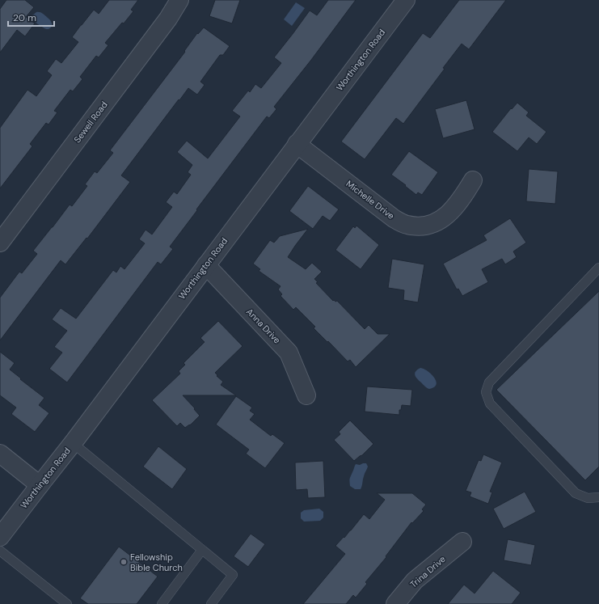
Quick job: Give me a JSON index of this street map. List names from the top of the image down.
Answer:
{
  "streets": {
    "street": [
      "Worthington Road",
      "Sewell Road",
      "Michelle Drive",
      "Anna Drive",
      "Trina Drive"
    ]
  },
  "crossings": [
    ["Worthington Road", "Michelle Drive"],
    ["Worthington Road", "Anna Drive"]
  ],
  "places": ["Fellowship Bible Church"],
  "scale_bar": "20 m"
}
